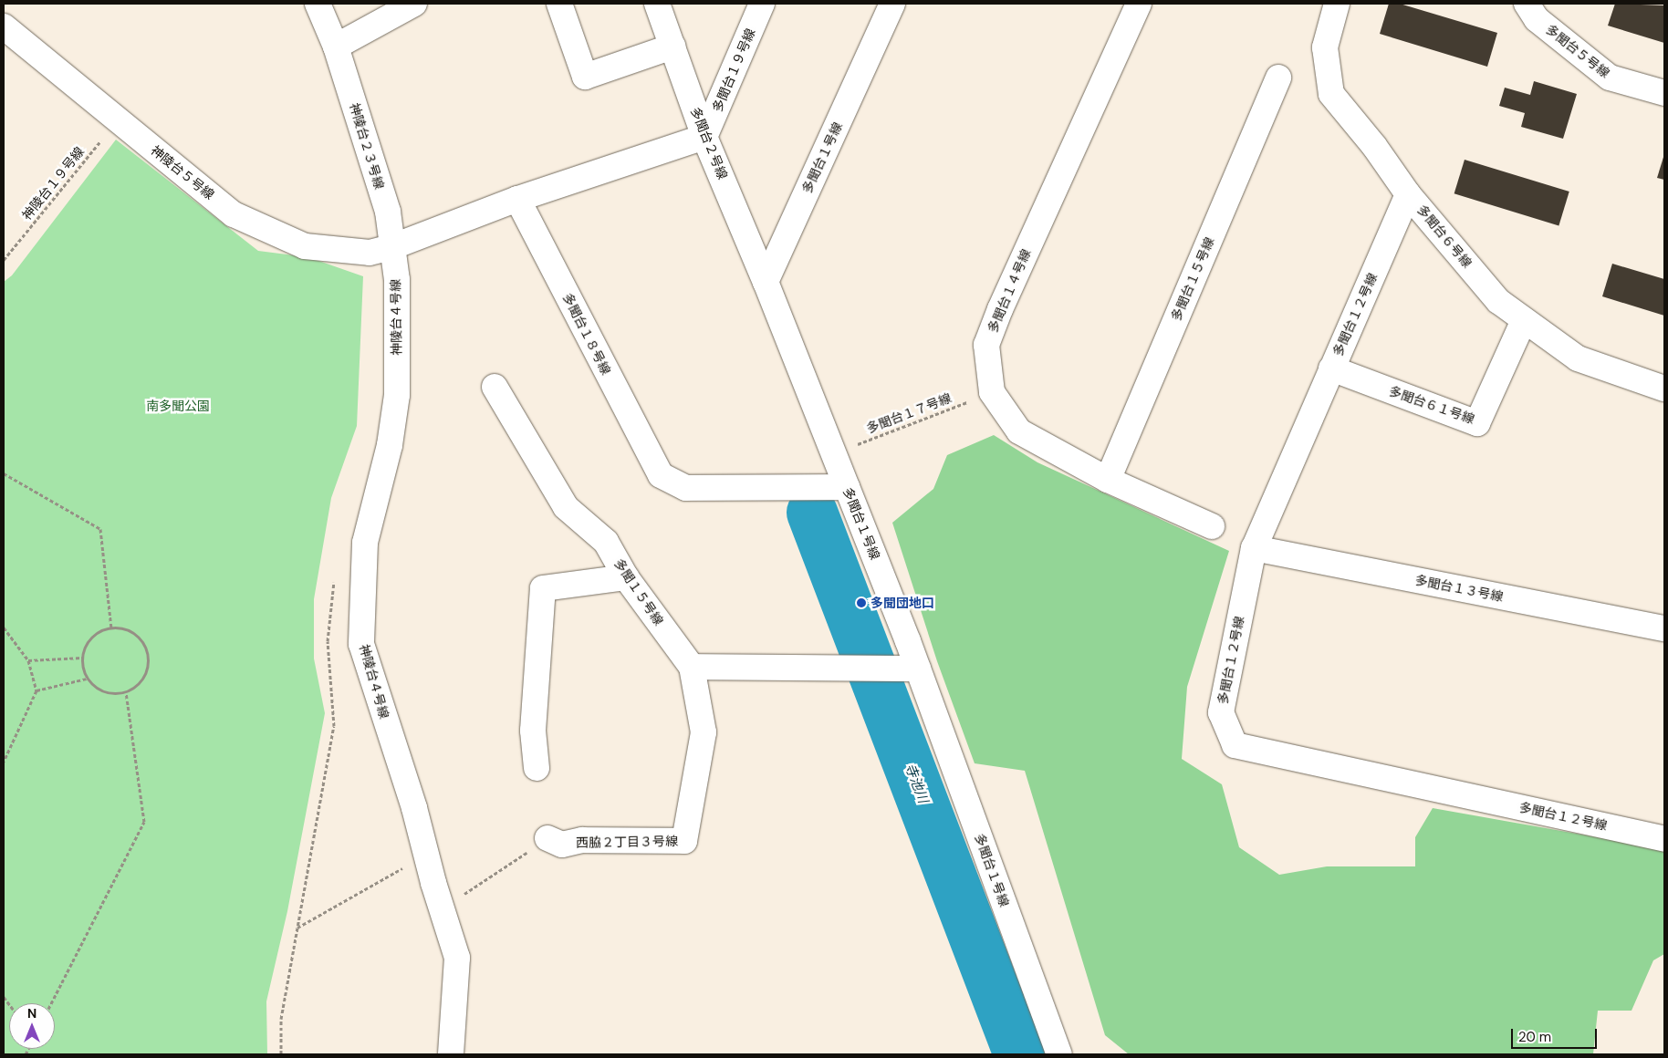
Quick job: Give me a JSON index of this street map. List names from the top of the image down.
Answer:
{
  "streets": {
    "street": [
      "多聞台５号線",
      "多聞台１９号線",
      "多聞台２号線",
      "神陵台２３号線",
      "多聞台１号線",
      "神陵台５号線",
      "多聞台６号線",
      "多聞台１５号線",
      "多聞台１４号線",
      "多聞台１２号線",
      "神陵台４号線",
      "多聞台１８号線",
      "多聞台６１号線",
      "多聞台１３号線",
      "多聞１５号線",
      "西脇２丁目３号線"
    ],
    "path": ["神陵台１９号線", "多聞台１７号線"]
  },
  "crossings": [
    ["多聞台１９号線", "多聞台２号線"],
    ["多聞台２号線", "多聞台１号線"],
    ["神陵台２３号線", "神陵台５号線"],
    ["神陵台２３号線", "神陵台４号線"],
    ["多聞台１号線", "多聞台１８号線"],
    ["多聞台１号線", "多聞台１７号線"],
    ["神陵台５号線", "神陵台１９号線"],
    ["神陵台５号線", "神陵台４号線"],
    ["神陵台５号線", "多聞台１８号線"],
    ["多聞台６号線", "多聞台１２号線"],
    ["多聞台６号線", "多聞台６１号線"],
    ["多聞台１４号線", "多聞台１７号線"],
    ["多聞台１２号線", "多聞台６１号線"],
    ["多聞台１２号線", "多聞台１３号線"],
    ["多聞１５号線", "西脇２丁目３号線"]
  ],
  "water": ["寺池川"],
  "parks": ["南多聞公園"],
  "places": ["多聞団地口"],
  "scale_bar": "20 m",
  "north": "top"
}
